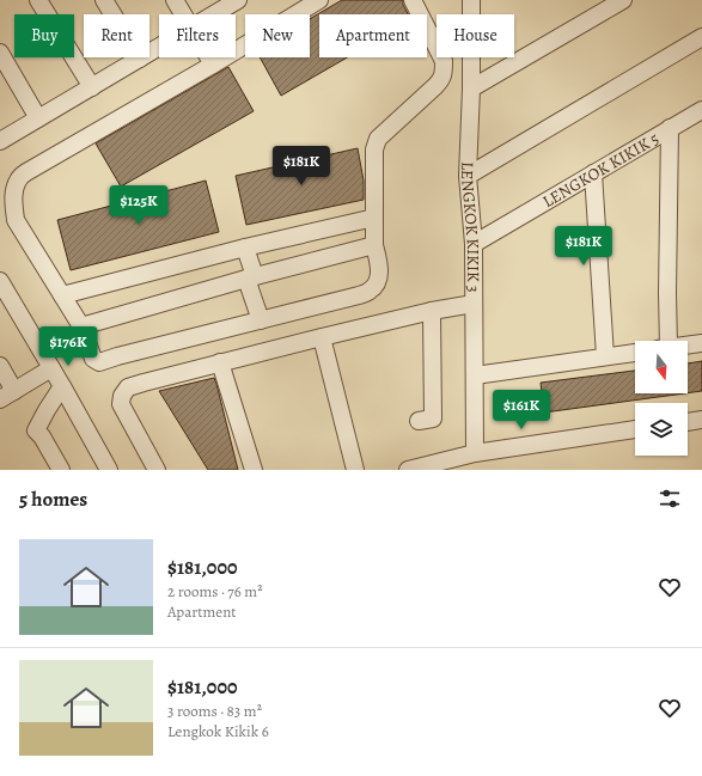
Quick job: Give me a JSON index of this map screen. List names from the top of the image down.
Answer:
{
  "streets": {
    "street": ["LENGKOK KIKIK 5", "LENGKOK KIKIK 3"]
  },
  "crossings": [
    ["LENGKOK KIKIK 5", "LENGKOK KIKIK 3"]
  ],
  "north": "bottom",
  "page": {
    "chip": [
      "Buy",
      "Rent",
      "Filters",
      "New",
      "Apartment",
      "House"
    ],
    "price": [
      "$181K",
      "$125K",
      "$181K",
      "$176K",
      "$161K"
    ],
    "heading": "5 homes",
    "list": [
      {
        "name": "$181,000",
        "note": "2 rooms · 76 m² · Apartment"
      },
      {
        "name": "$181,000",
        "note": "3 rooms · 83 m² · Lengkok Kikik 6"
      }
    ]
  }
}
